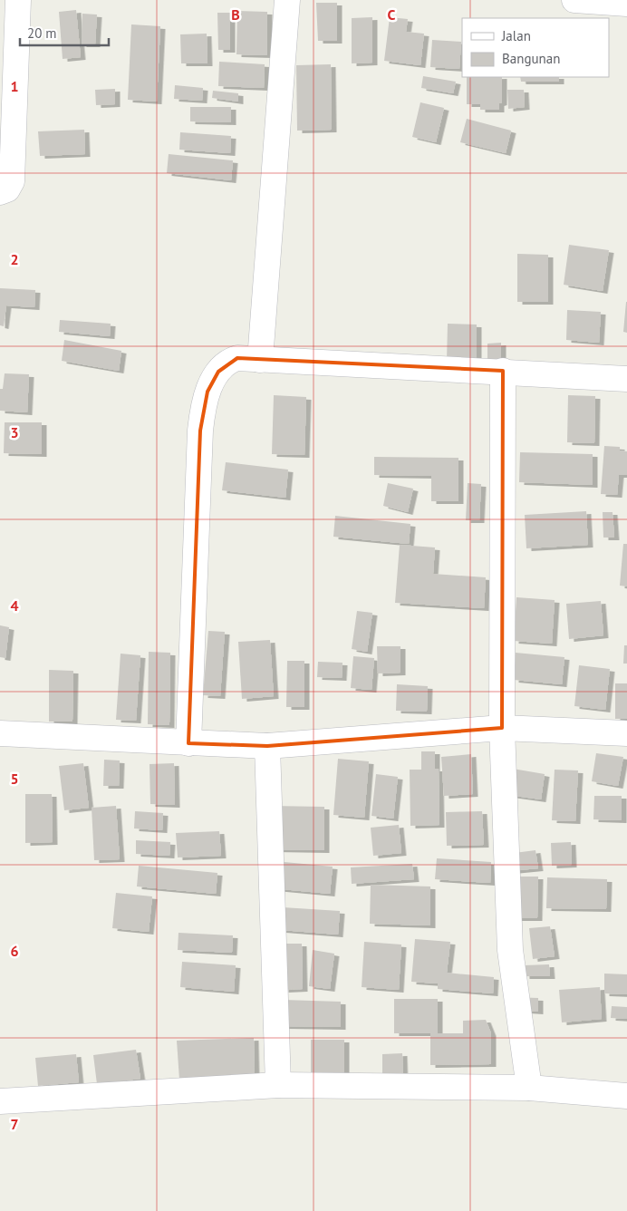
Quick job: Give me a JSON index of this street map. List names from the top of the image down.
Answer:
{
  "legend": ["Jalan", "Bangunan"],
  "scale_bar": "20 m",
  "grid": {
    "columns": ["B", "C"],
    "rows": [
      "1",
      "2",
      "3",
      "4",
      "5",
      "6",
      "7"
    ]
  }
}
